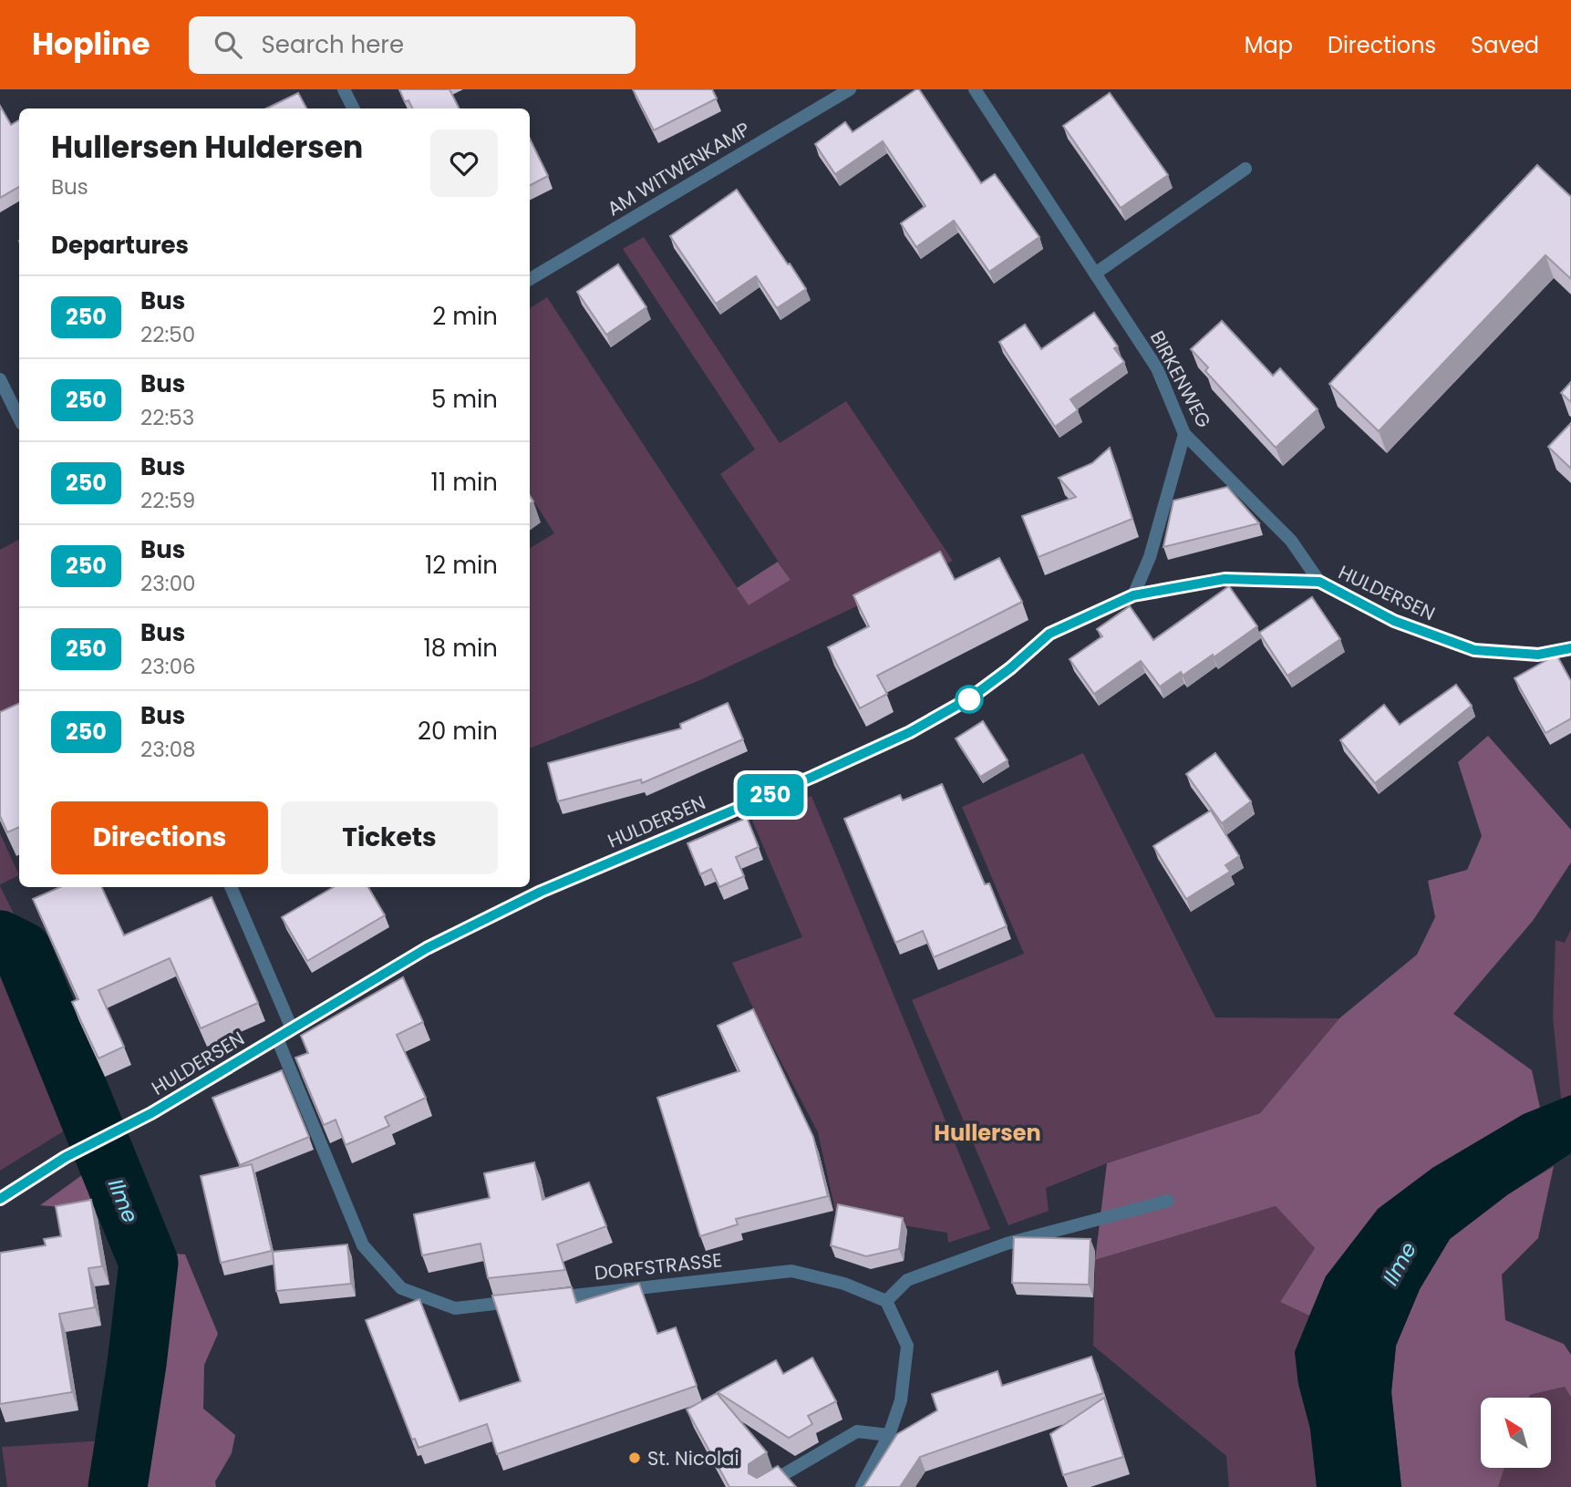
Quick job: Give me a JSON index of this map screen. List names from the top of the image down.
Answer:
{
  "streets": {
    "street": [
      "AM WITWENKAMP",
      "BIRKENWEG",
      "HULDERSEN",
      "DORFSTRASSE"
    ]
  },
  "crossings": [
    ["BIRKENWEG", "HULDERSEN"]
  ],
  "districts": ["Hullersen"],
  "water": ["Ilme"],
  "places": ["St. Nicolai"],
  "lines": ["bus line 250"],
  "north": "top left",
  "page": {
    "header": "Hopline",
    "search": "Search here",
    "nav": ["Map", "Directions", "Saved"],
    "on_map": "250",
    "heading": [
      ["Hullersen Huldersen", "Bus"],
      "Departures"
    ],
    "list": [
      {
        "mark": "250",
        "name": "Bus",
        "note": "22:50",
        "value": "2 min"
      },
      {
        "mark": "250",
        "name": "Bus",
        "note": "22:53",
        "value": "5 min"
      },
      {
        "mark": "250",
        "name": "Bus",
        "note": "22:59",
        "value": "11 min"
      },
      {
        "mark": "250",
        "name": "Bus",
        "note": "23:00",
        "value": "12 min"
      },
      {
        "mark": "250",
        "name": "Bus",
        "note": "23:06",
        "value": "18 min"
      },
      {
        "mark": "250",
        "name": "Bus",
        "note": "23:08",
        "value": "20 min"
      }
    ],
    "buttons": ["Directions", "Tickets"]
  }
}
